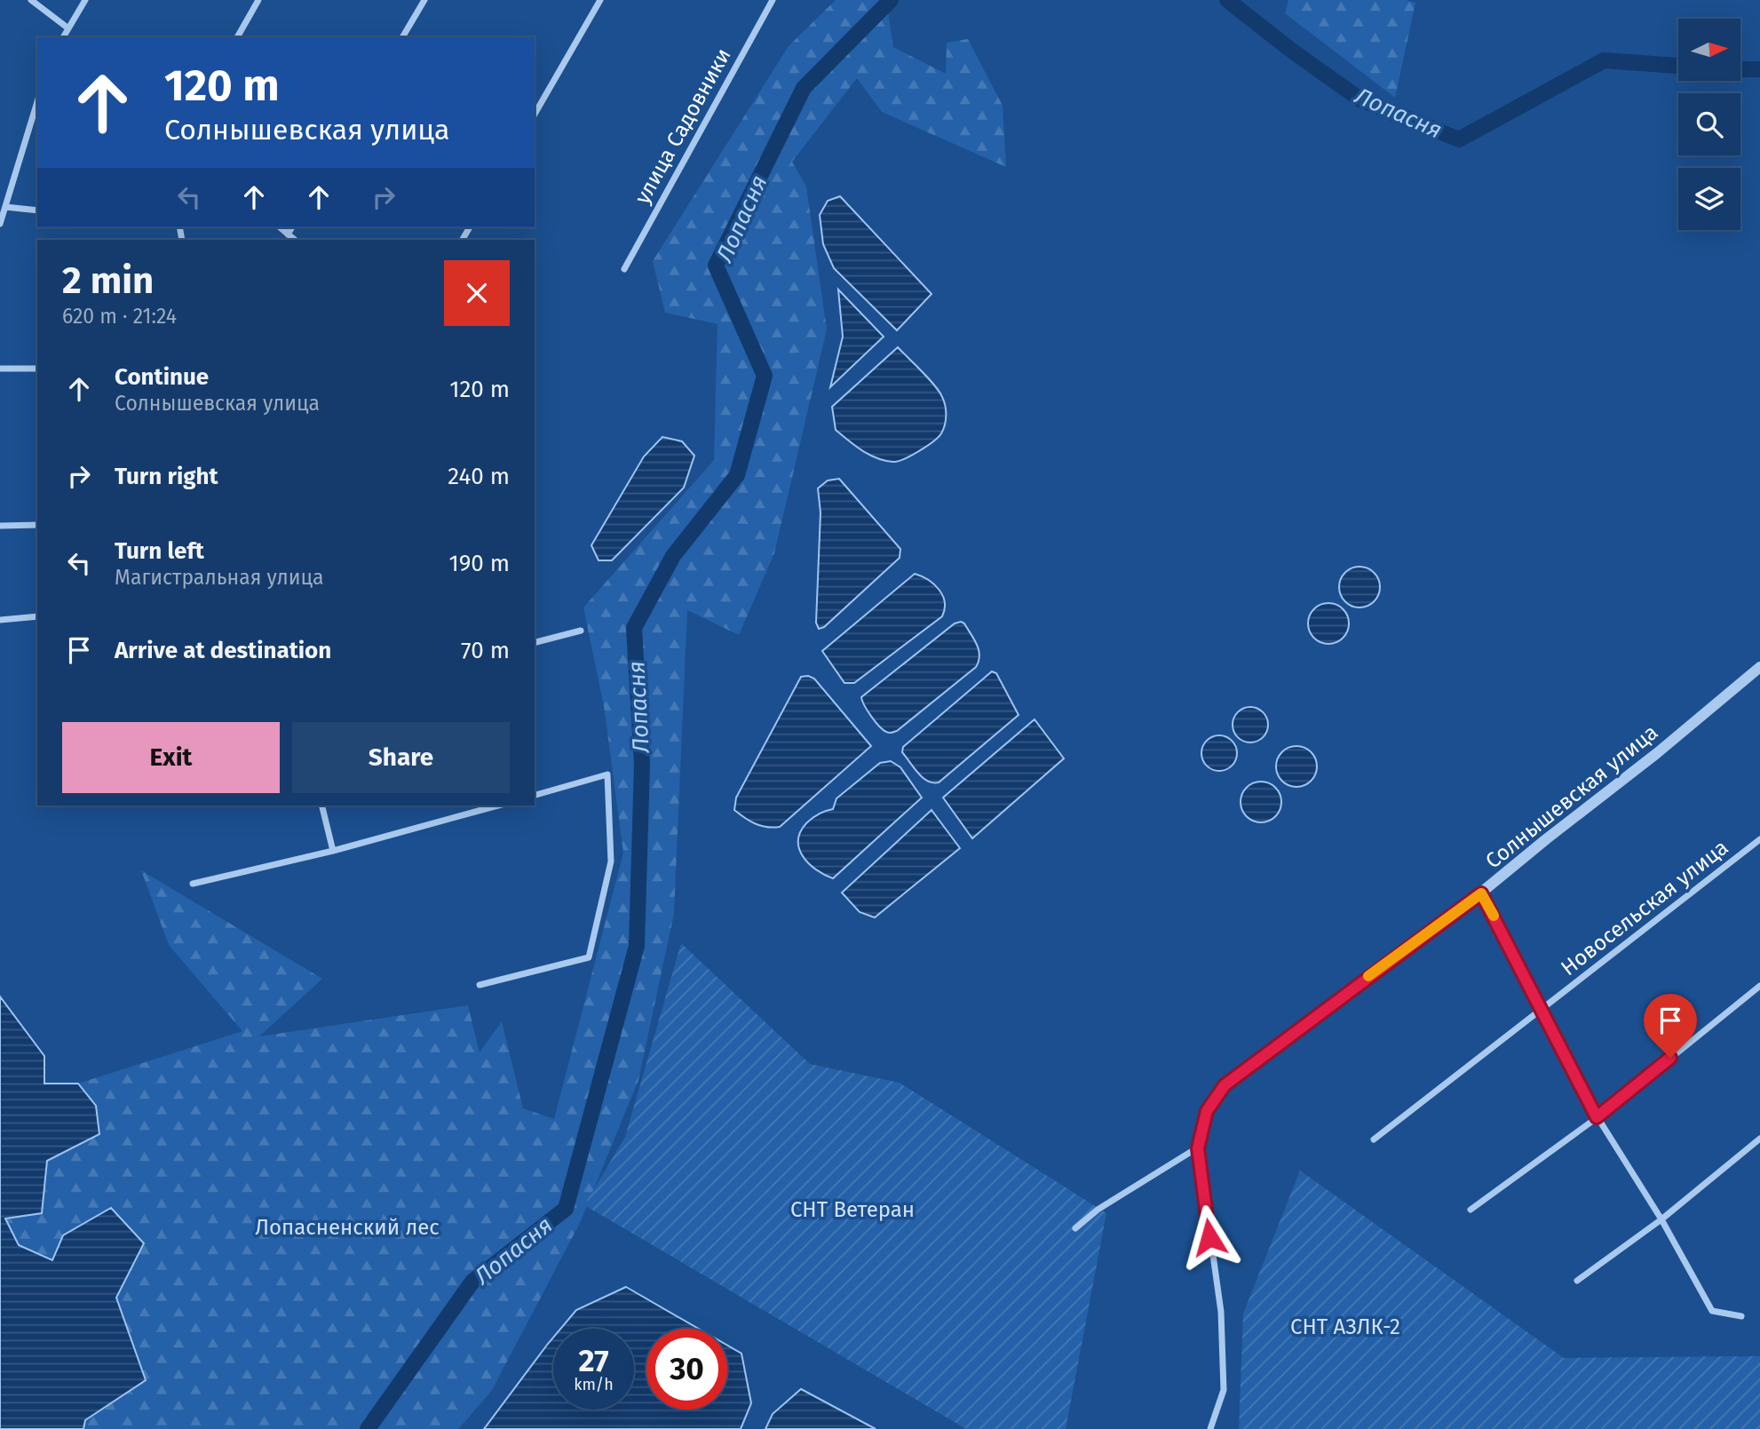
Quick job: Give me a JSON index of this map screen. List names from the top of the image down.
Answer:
{
  "streets": {
    "street": ["улица Садовники", "Солнышевская улица", "Новосельская улица"]
  },
  "water": ["Лопасня"],
  "parks": ["СНТ Ветеран", "Лопасненский лес", "СНТ АЗЛК-2"],
  "north": "right",
  "page": {
    "turn": ["120 m", "Солнышевская улица"],
    "heading": ["2 min", "620 m · 21:24"],
    "list": [
      {
        "name": "Continue",
        "note": "Солнышевская улица",
        "value": "120 m"
      },
      {
        "name": "Turn right",
        "value": "240 m"
      },
      {
        "name": "Turn left",
        "note": "Магистральная улица",
        "value": "190 m"
      },
      {
        "name": "Arrive at destination",
        "value": "70 m"
      }
    ],
    "buttons": ["Exit", "Share"],
    "speed": "27 km/h",
    "limit": "30"
  }
}
